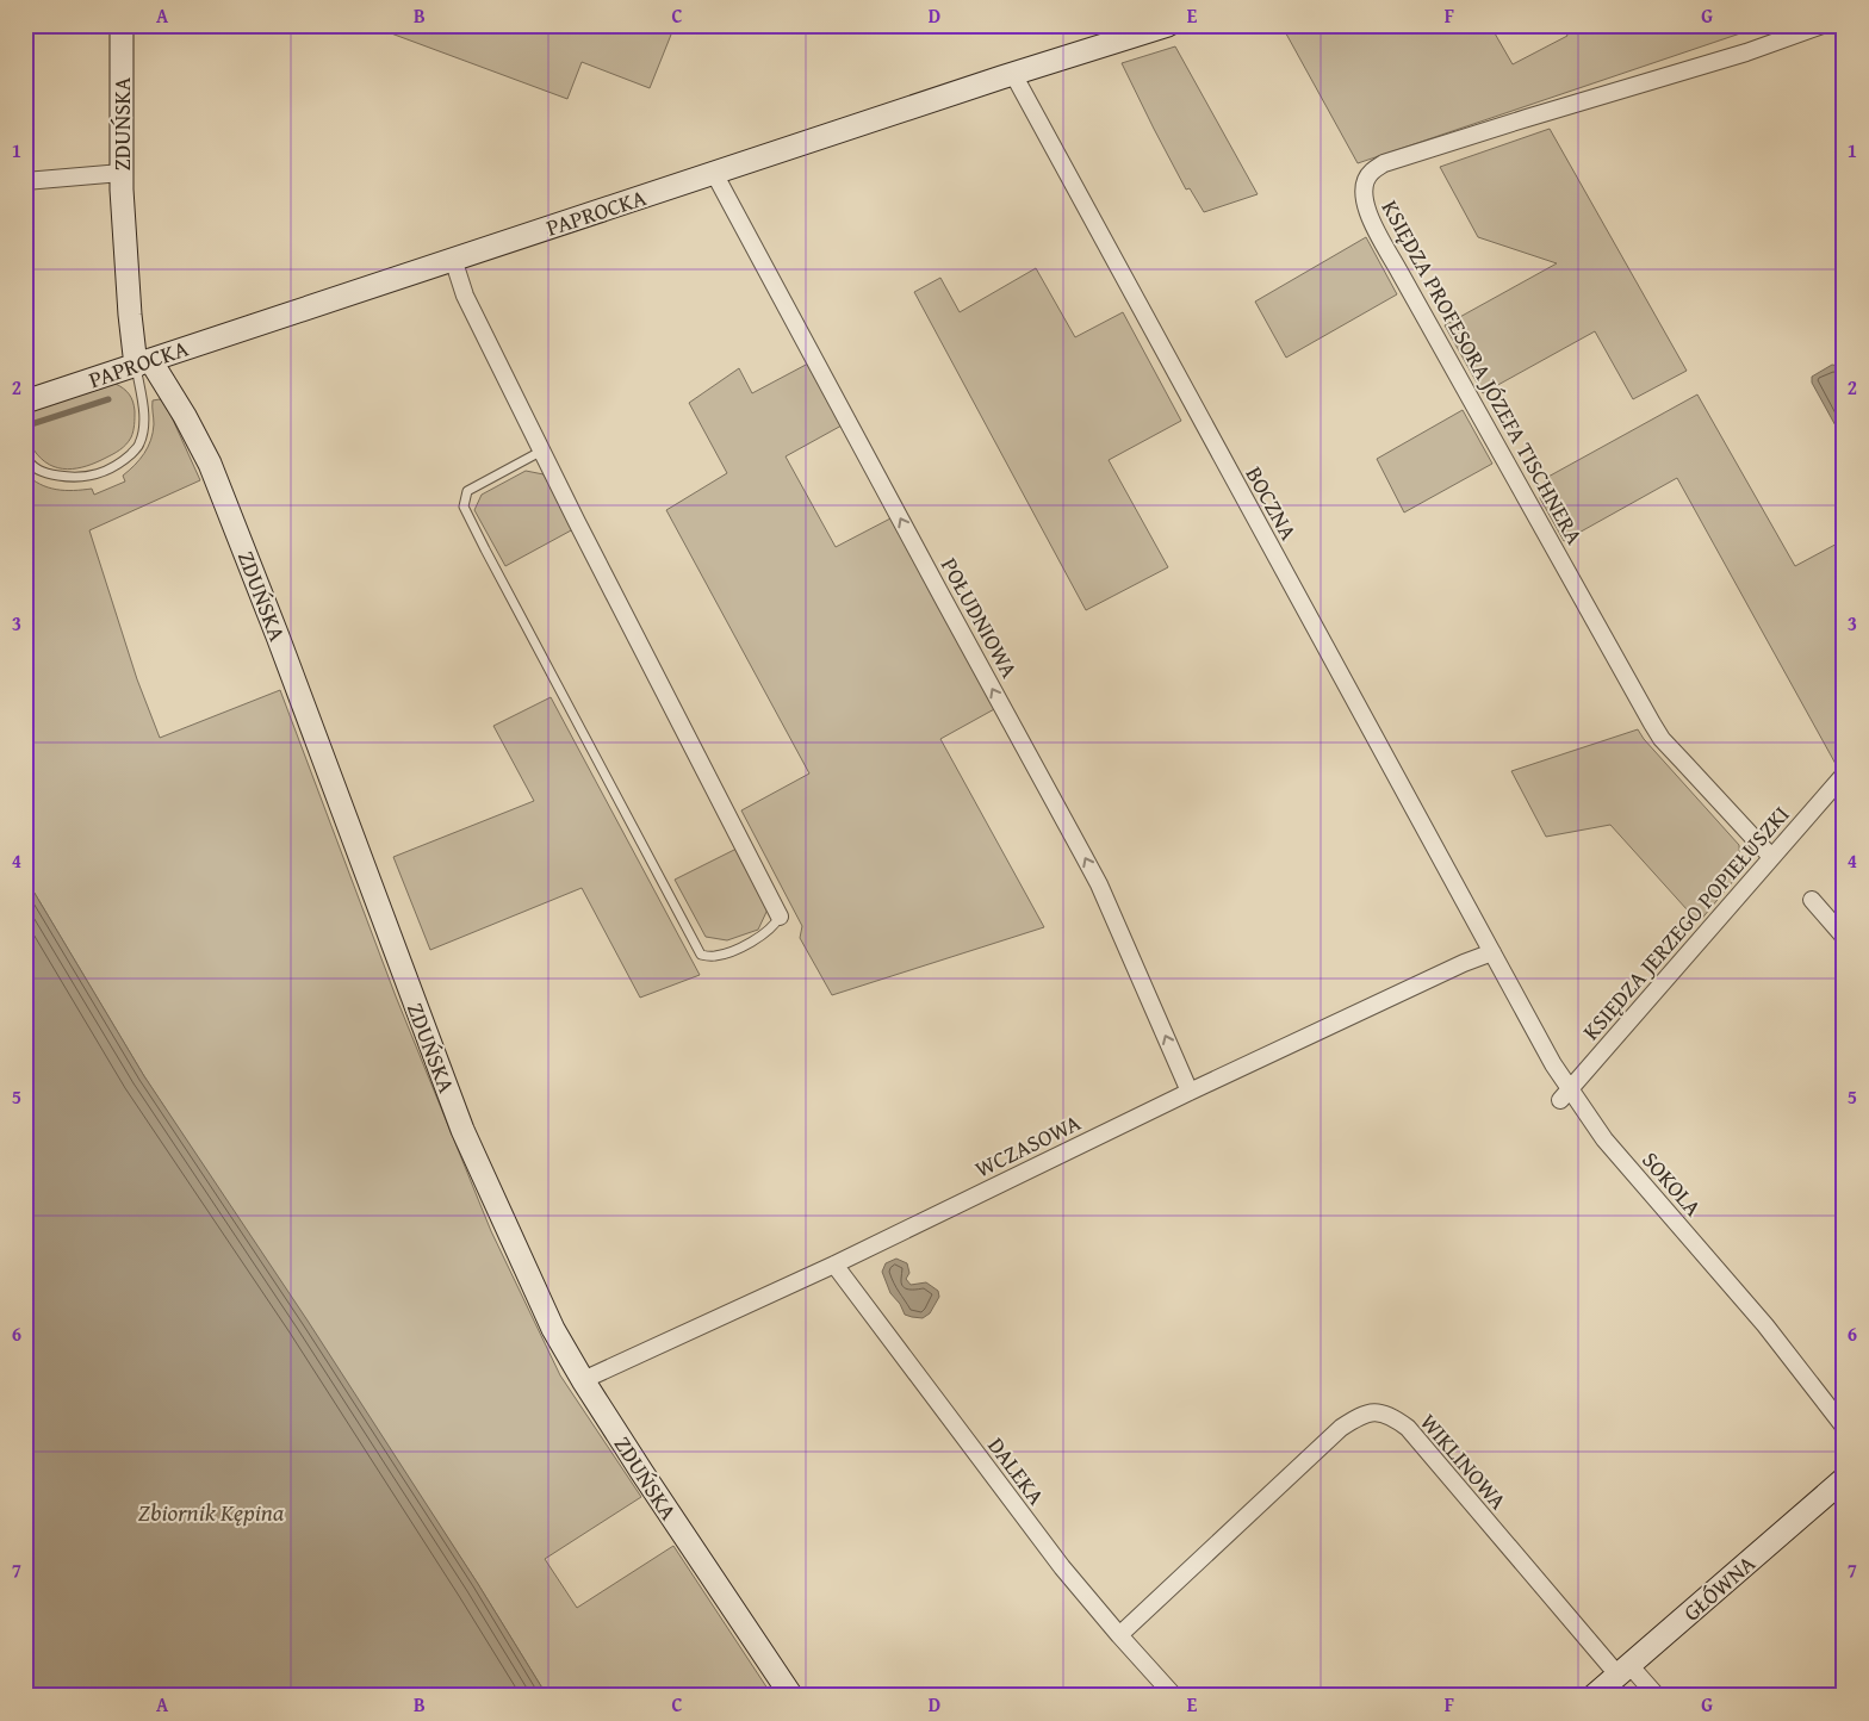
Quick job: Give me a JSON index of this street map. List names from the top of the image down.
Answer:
{
  "streets": {
    "street": [
      "ZDUŃSKA",
      "PAPROCKA",
      "KSIĘDZA PROFESORA JÓZEFA TISCHNERA",
      "BOCZNA",
      "POŁUDNIOWA",
      "KSIĘDZA JERZEGO POPIEŁUSZKI",
      "WCZASOWA",
      "SOKOLA",
      "WIKLINOWA",
      "DALEKA",
      "GŁÓWNA"
    ]
  },
  "crossings": [
    ["ZDUŃSKA", "PAPROCKA"],
    ["ZDUŃSKA", "WCZASOWA"],
    ["PAPROCKA", "BOCZNA"],
    ["PAPROCKA", "POŁUDNIOWA"],
    ["KSIĘDZA PROFESORA JÓZEFA TISCHNERA", "KSIĘDZA JERZEGO POPIEŁUSZKI"],
    ["BOCZNA", "WCZASOWA"],
    ["BOCZNA", "SOKOLA"],
    ["POŁUDNIOWA", "WCZASOWA"],
    ["KSIĘDZA JERZEGO POPIEŁUSZKI", "SOKOLA"],
    ["WCZASOWA", "SOKOLA"],
    ["WCZASOWA", "DALEKA"],
    ["WIKLINOWA", "DALEKA"],
    ["WIKLINOWA", "GŁÓWNA"]
  ],
  "one_way": ["POŁUDNIOWA"],
  "water": ["Zbiornik Kępina"],
  "grid": {
    "columns": [
      "A",
      "B",
      "C",
      "D",
      "E",
      "F",
      "G"
    ],
    "rows": [
      "1",
      "2",
      "3",
      "4",
      "5",
      "6",
      "7"
    ]
  }
}
